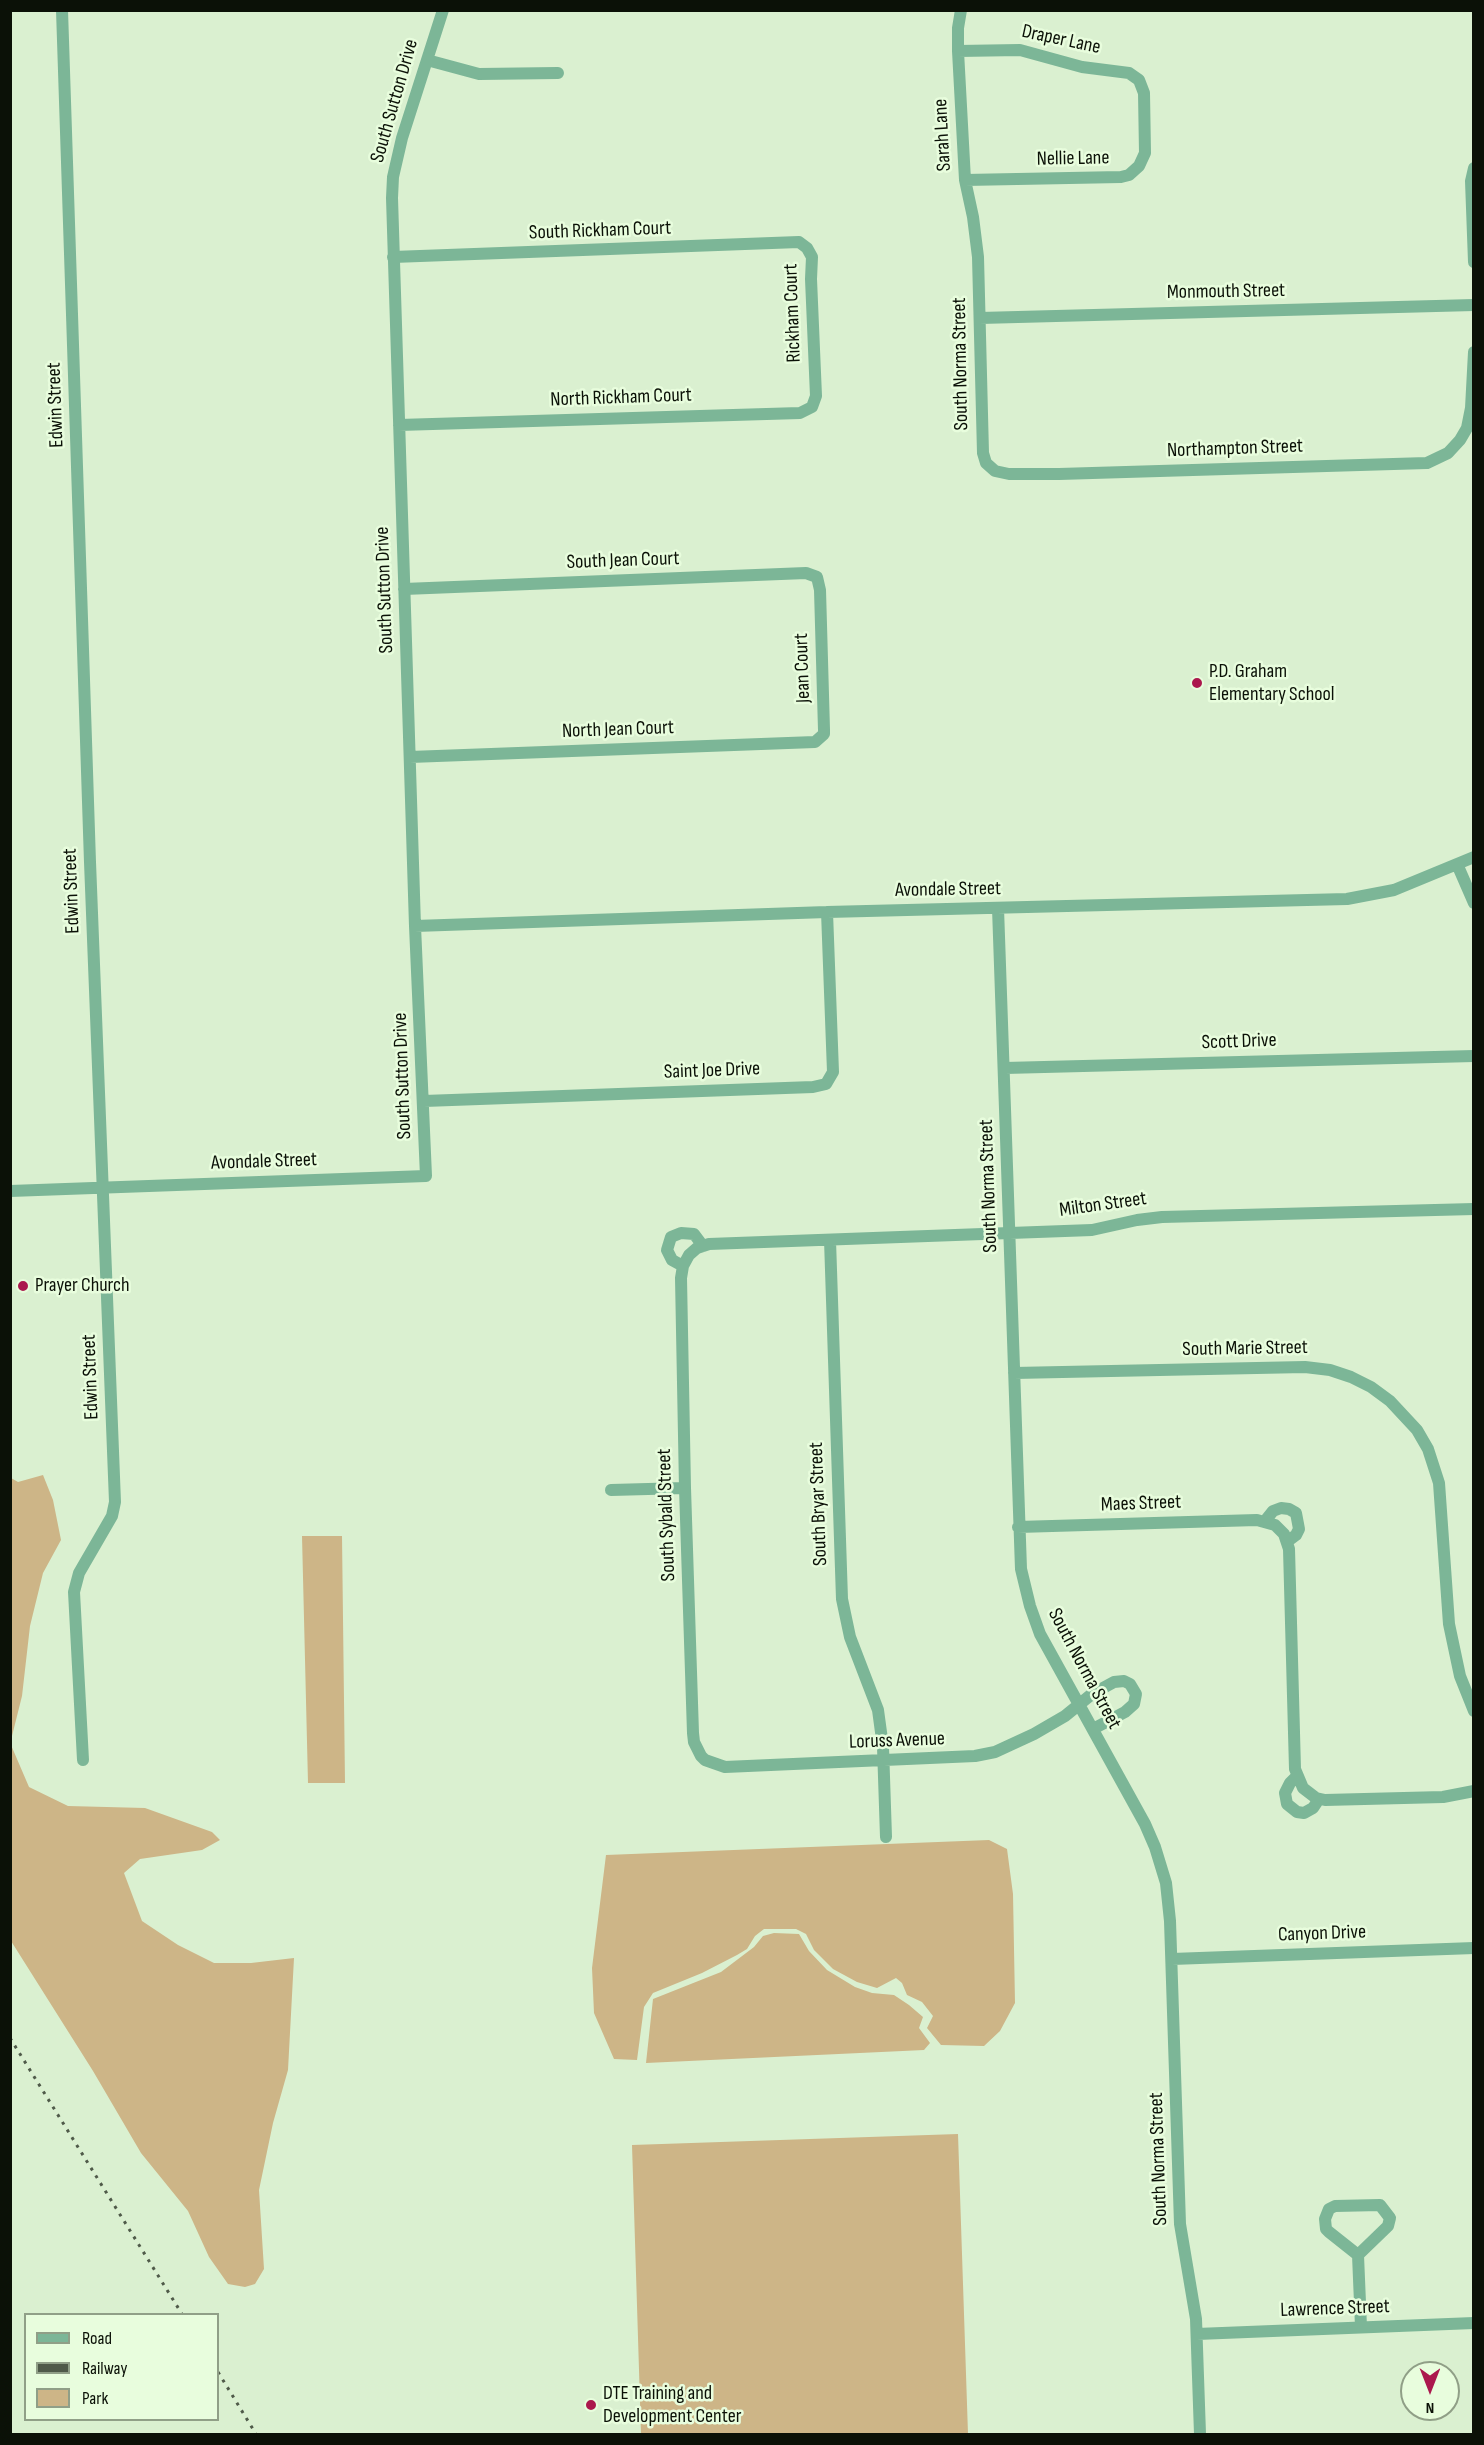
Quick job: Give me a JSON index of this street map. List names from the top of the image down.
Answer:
{
  "streets": {
    "street": [
      "Draper Lane",
      "South Sutton Drive",
      "Sarah Lane",
      "Nellie Lane",
      "South Rickham Court",
      "Monmouth Street",
      "Rickham Court",
      "South Norma Street",
      "North Rickham Court",
      "Edwin Street",
      "Northampton Street",
      "South Jean Court",
      "Jean Court",
      "North Jean Court",
      "Avondale Street",
      "Scott Drive",
      "Saint Joe Drive",
      "Milton Street",
      "South Marie Street",
      "South Bryar Street",
      "Maes Street",
      "South Sybald Street",
      "Loruss Avenue",
      "Canyon Drive",
      "Lawrence Street"
    ]
  },
  "crossings": [
    ["Draper Lane", "Sarah Lane"],
    ["Draper Lane", "Nellie Lane"],
    ["South Sutton Drive", "South Rickham Court"],
    ["South Sutton Drive", "North Rickham Court"],
    ["South Sutton Drive", "South Jean Court"],
    ["South Sutton Drive", "North Jean Court"],
    ["South Sutton Drive", "Avondale Street"],
    ["South Sutton Drive", "Saint Joe Drive"],
    ["Sarah Lane", "Nellie Lane"],
    ["Sarah Lane", "South Norma Street"],
    ["South Rickham Court", "Rickham Court"],
    ["Monmouth Street", "South Norma Street"],
    ["Rickham Court", "North Rickham Court"],
    ["South Norma Street", "Northampton Street"],
    ["South Norma Street", "Avondale Street"],
    ["South Norma Street", "Scott Drive"],
    ["South Norma Street", "Milton Street"],
    ["South Norma Street", "South Marie Street"],
    ["South Norma Street", "Maes Street"],
    ["South Norma Street", "Loruss Avenue"],
    ["South Norma Street", "Canyon Drive"],
    ["South Norma Street", "Lawrence Street"],
    ["Edwin Street", "Avondale Street"],
    ["South Jean Court", "Jean Court"],
    ["Jean Court", "North Jean Court"],
    ["Avondale Street", "Saint Joe Drive"],
    ["Milton Street", "South Bryar Street"],
    ["Milton Street", "South Sybald Street"],
    ["South Bryar Street", "Loruss Avenue"],
    ["South Sybald Street", "Loruss Avenue"]
  ],
  "places": ["P.D. Graham Elementary School", "Prayer Church", "DTE Training and Development Center"],
  "legend": ["Road", "Railway", "Park"],
  "north": "bottom"
}
